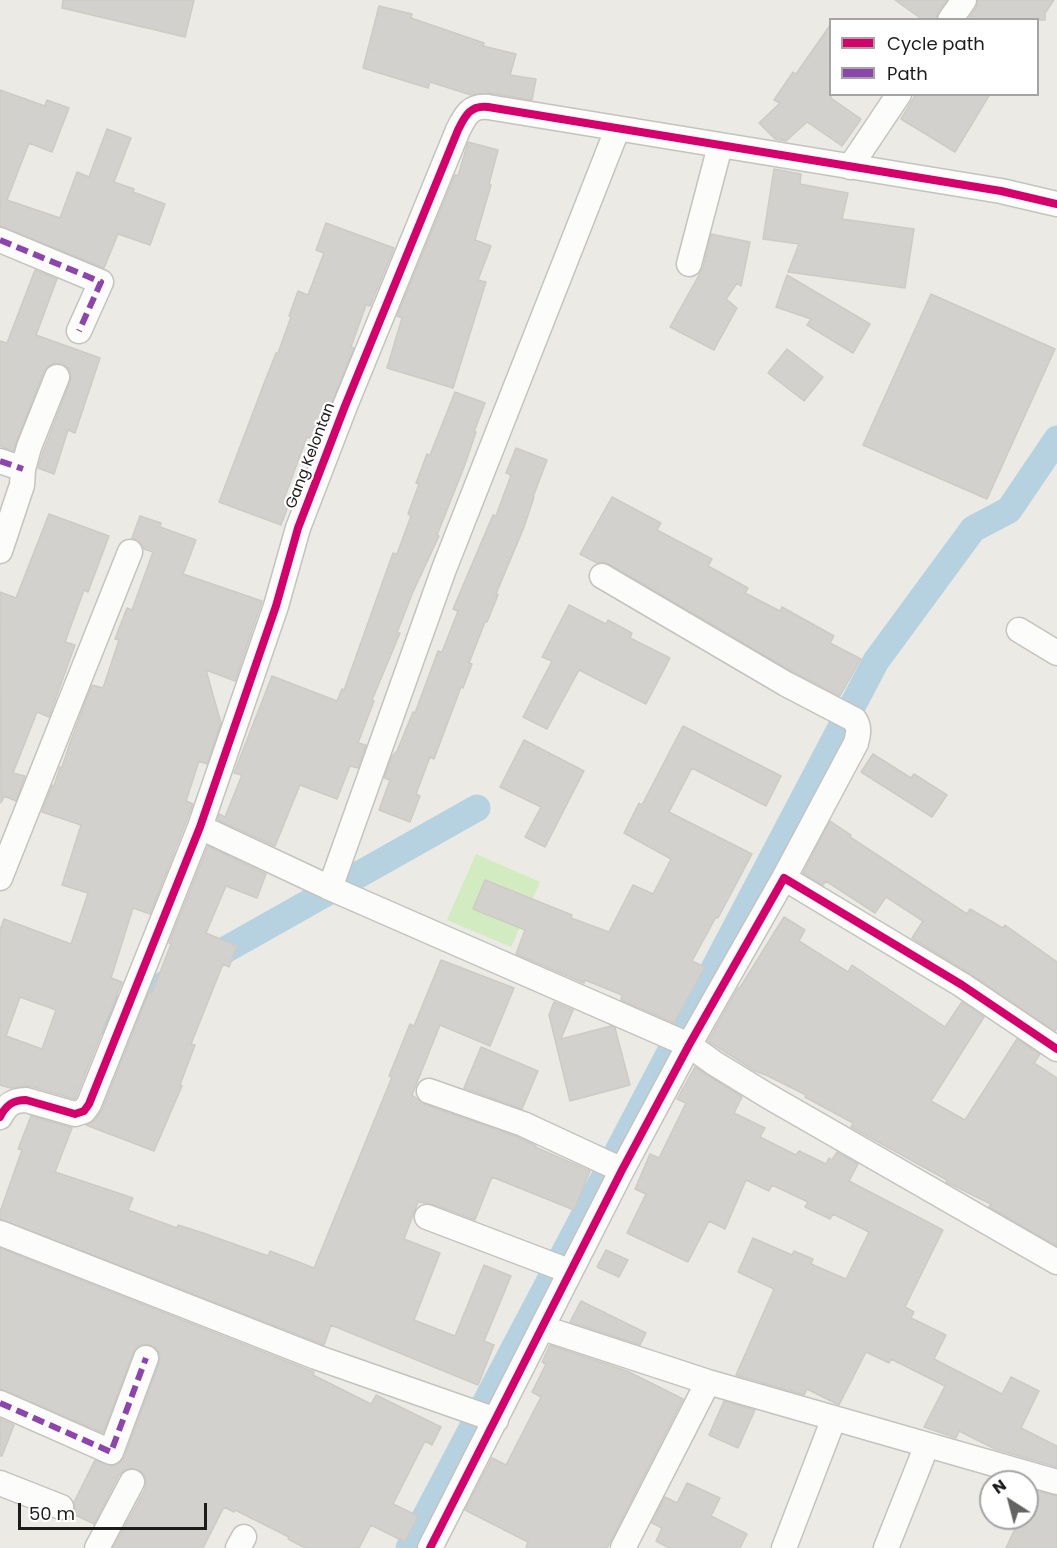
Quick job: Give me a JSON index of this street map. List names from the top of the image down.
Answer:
{
  "streets": {
    "street": ["Gang Kelontan"]
  },
  "legend": ["Cycle path", "Path"],
  "scale_bar": "50 m",
  "north": "top left"
}
